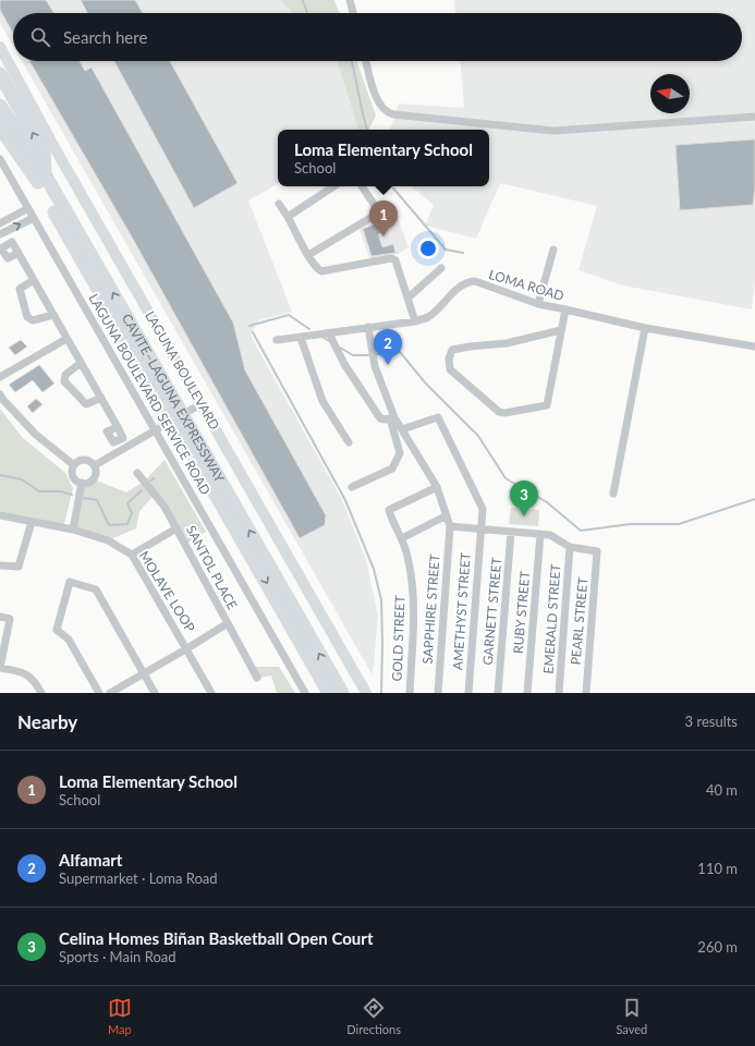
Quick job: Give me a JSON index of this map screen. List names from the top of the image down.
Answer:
{
  "streets": {
    "highway": ["CAVITE–LAGUNA EXPRESSWAY"],
    "main road": ["LAGUNA BOULEVARD"],
    "street": [
      "LOMA ROAD",
      "LAGUNA BOULEVARD SERVICE ROAD",
      "SANTOL PLACE",
      "MOLAVE LOOP",
      "SAPPHIRE STREET",
      "AMETHYST STREET",
      "GARNETT STREET",
      "RUBY STREET",
      "EMERALD STREET",
      "PEARL STREET",
      "GOLD STREET"
    ]
  },
  "crossings": [
    ["SAPPHIRE STREET", "AMETHYST STREET"],
    ["SAPPHIRE STREET", "GOLD STREET"],
    ["EMERALD STREET", "PEARL STREET"]
  ],
  "north": "left",
  "page": {
    "search": "Search here",
    "popup": ["Loma Elementary School", "School"],
    "pins": ["1", "2", "3"],
    "heading": ["Nearby", "3 results"],
    "list": [
      {
        "mark": "1",
        "name": "Loma Elementary School",
        "note": "School",
        "value": "40 m"
      },
      {
        "mark": "2",
        "name": "Alfamart",
        "note": "Supermarket · Loma Road",
        "value": "110 m"
      },
      {
        "mark": "3",
        "name": "Celina Homes Biñan Basketball Open Court",
        "note": "Sports · Main Road",
        "value": "260 m"
      }
    ],
    "nav": ["Map", "Directions", "Saved"]
  }
}
